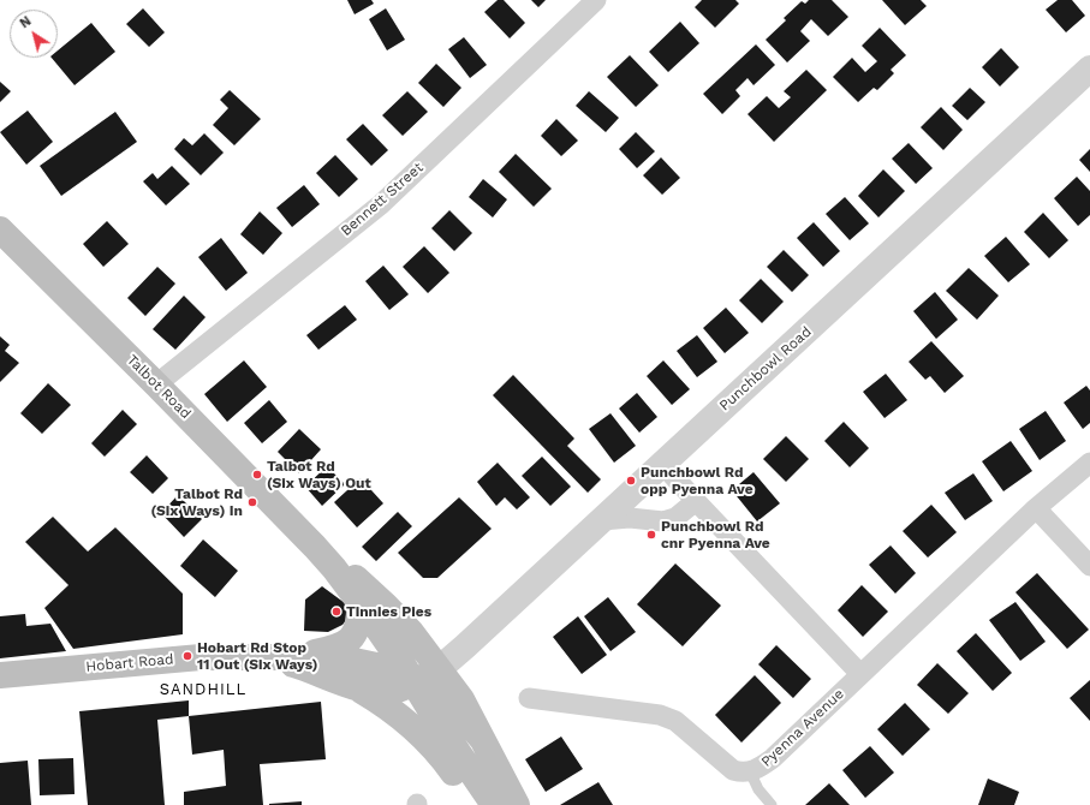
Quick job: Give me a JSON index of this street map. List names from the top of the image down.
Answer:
{
  "streets": {
    "main road": ["Talbot Road", "Hobart Road"],
    "street": ["Bennett Street", "Punchbowl Road", "Pyenna Avenue"]
  },
  "crossings": [
    ["Bennett Street", "Talbot Road"],
    ["Punchbowl Road", "Talbot Road"],
    ["Punchbowl Road", "Hobart Road"],
    ["Talbot Road", "Hobart Road"]
  ],
  "districts": ["SANDHILL"],
  "places": [
    "Talbot Rd (Six Ways) Out",
    "Punchbowl Rd opp Pyenna Ave",
    "Talbot Rd (Six Ways) In",
    "Punchbowl Rd cnr Pyenna Ave",
    "Tinnies Pies",
    "Hobart Rd Stop 11 Out (Six Ways)"
  ],
  "north": "top left"
}
